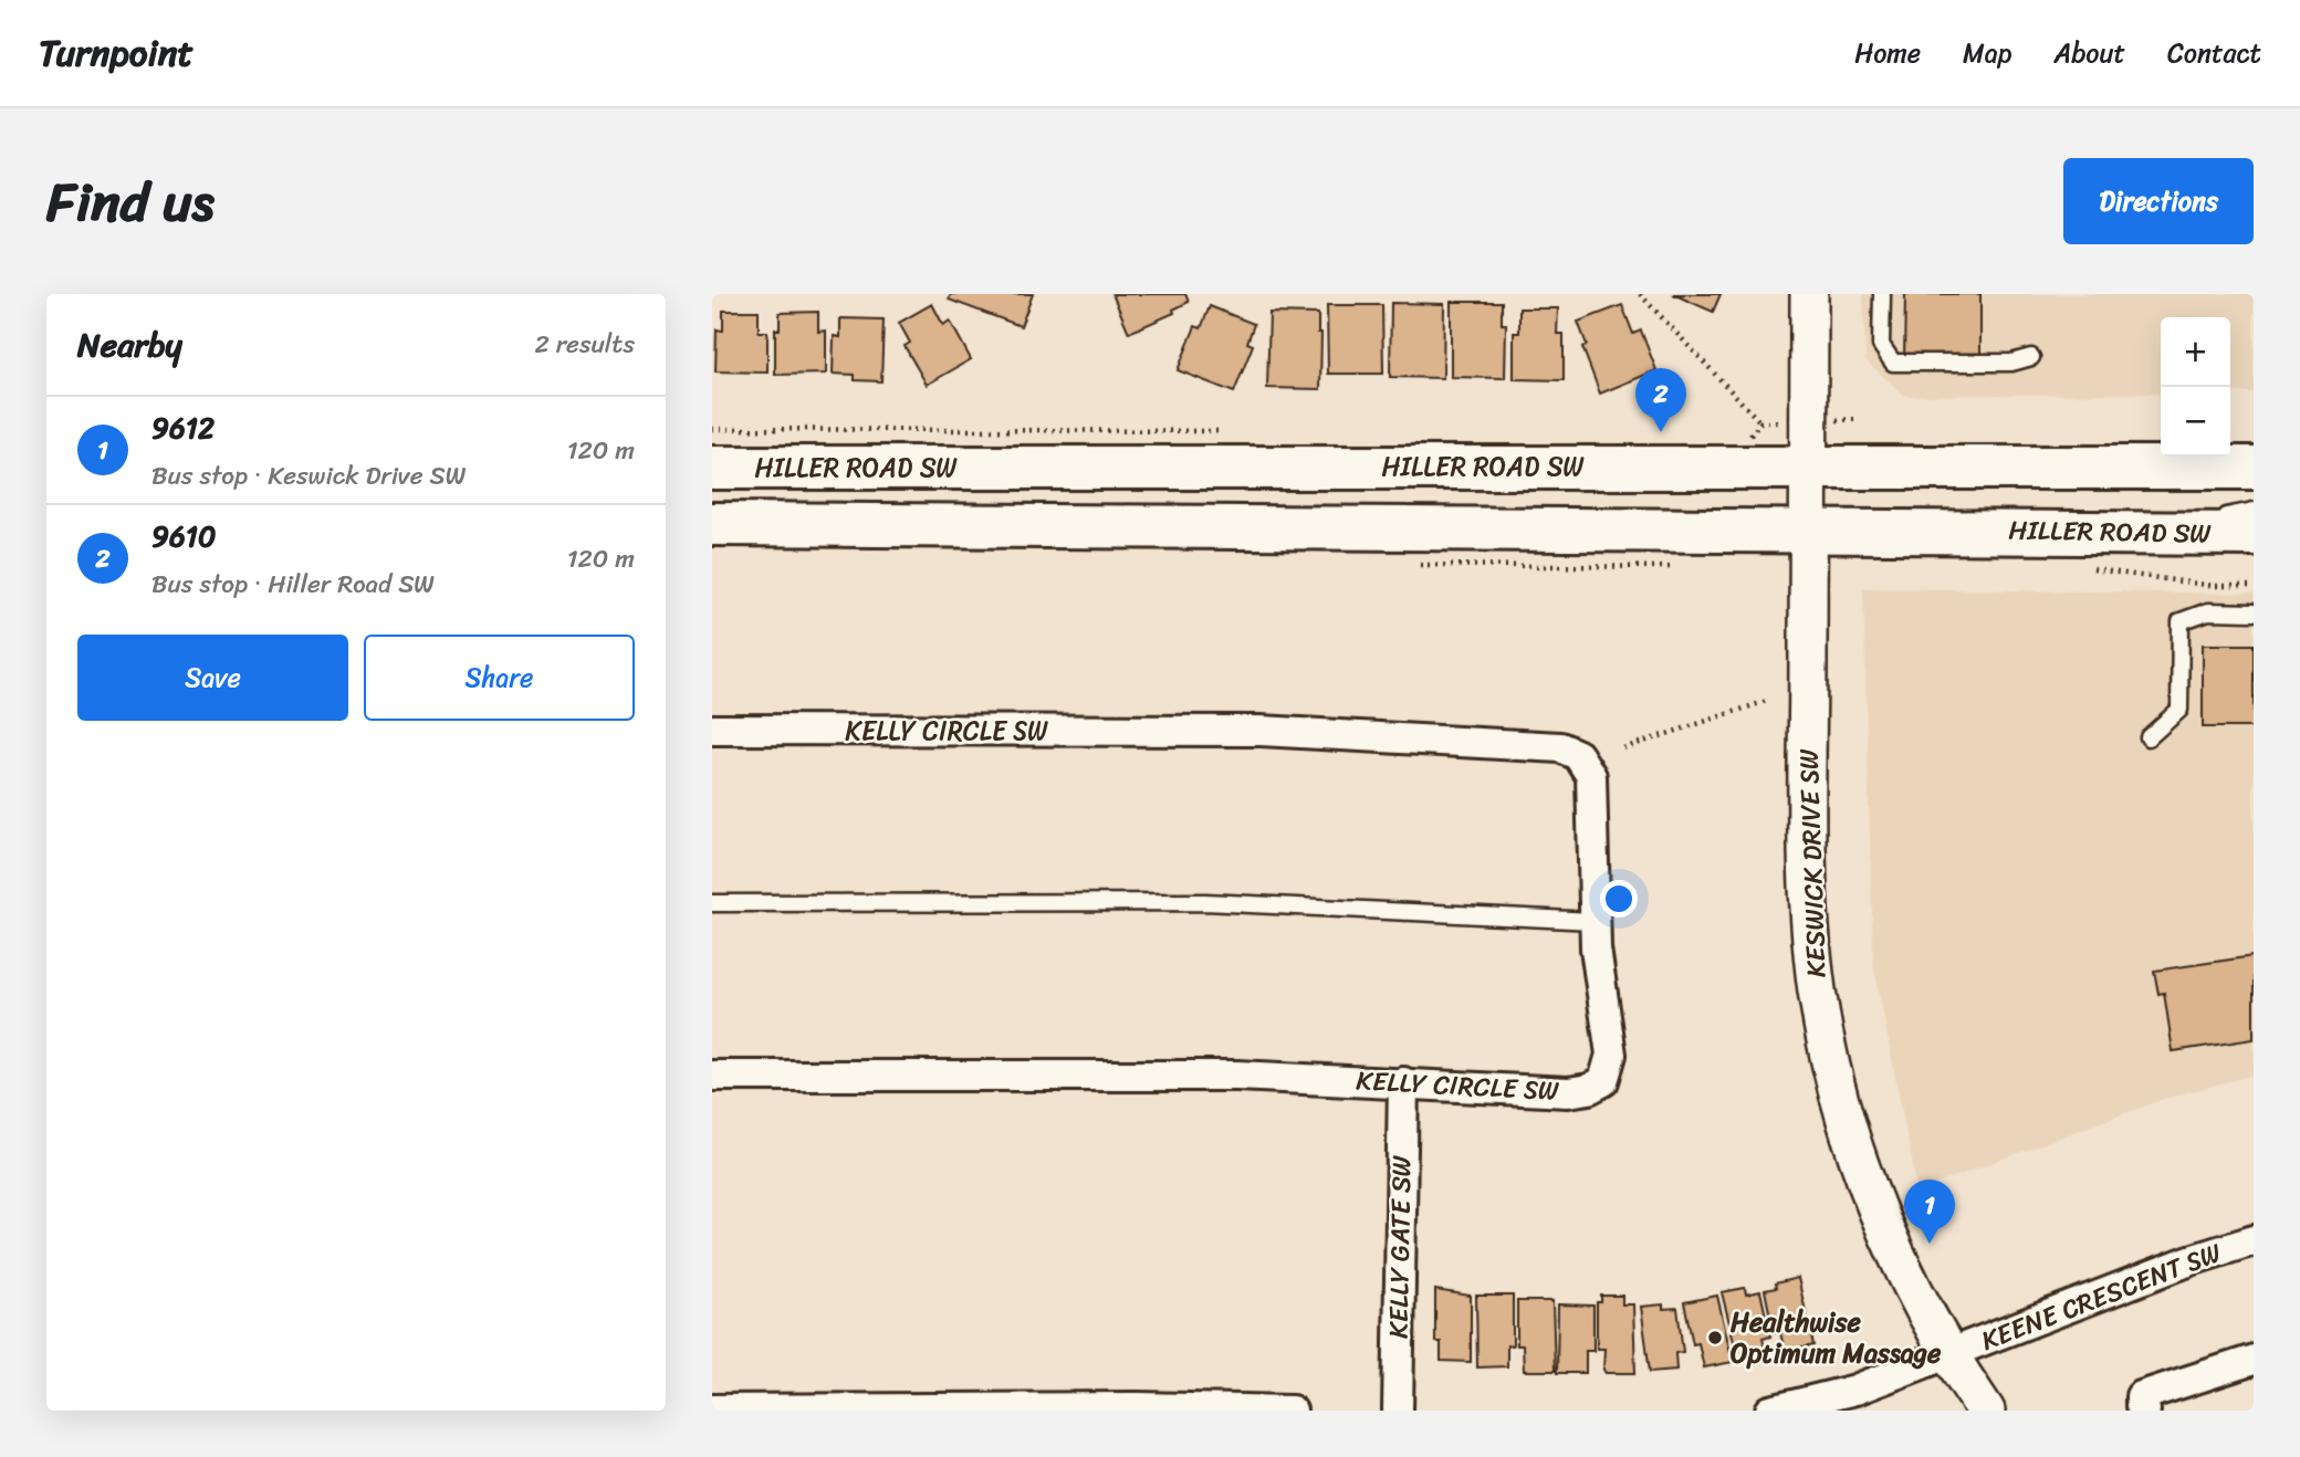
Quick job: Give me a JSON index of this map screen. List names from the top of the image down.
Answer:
{
  "streets": {
    "main road": ["HILLER ROAD SW"],
    "street": [
      "KELLY CIRCLE SW",
      "KESWICK DRIVE SW",
      "KELLY GATE SW",
      "KEENE CRESCENT SW"
    ]
  },
  "crossings": [
    ["HILLER ROAD SW", "KESWICK DRIVE SW"],
    ["KELLY CIRCLE SW", "KELLY GATE SW"],
    ["KESWICK DRIVE SW", "KEENE CRESCENT SW"]
  ],
  "places": ["Healthwise Optimum Massage"],
  "page": {
    "header": "Turnpoint",
    "nav": [
      "Home",
      "Map",
      "About",
      "Contact"
    ],
    "title": "Find us",
    "buttons": [
      "Directions",
      ["Save", "Share"]
    ],
    "heading": ["Nearby", "2 results"],
    "map_buttons": ["+", "−"],
    "pins": ["2", "1"],
    "list": [
      {
        "mark": "1",
        "name": "9612",
        "note": "Bus stop · Keswick Drive SW",
        "value": "120 m"
      },
      {
        "mark": "2",
        "name": "9610",
        "note": "Bus stop · Hiller Road SW",
        "value": "120 m"
      }
    ]
  }
}
